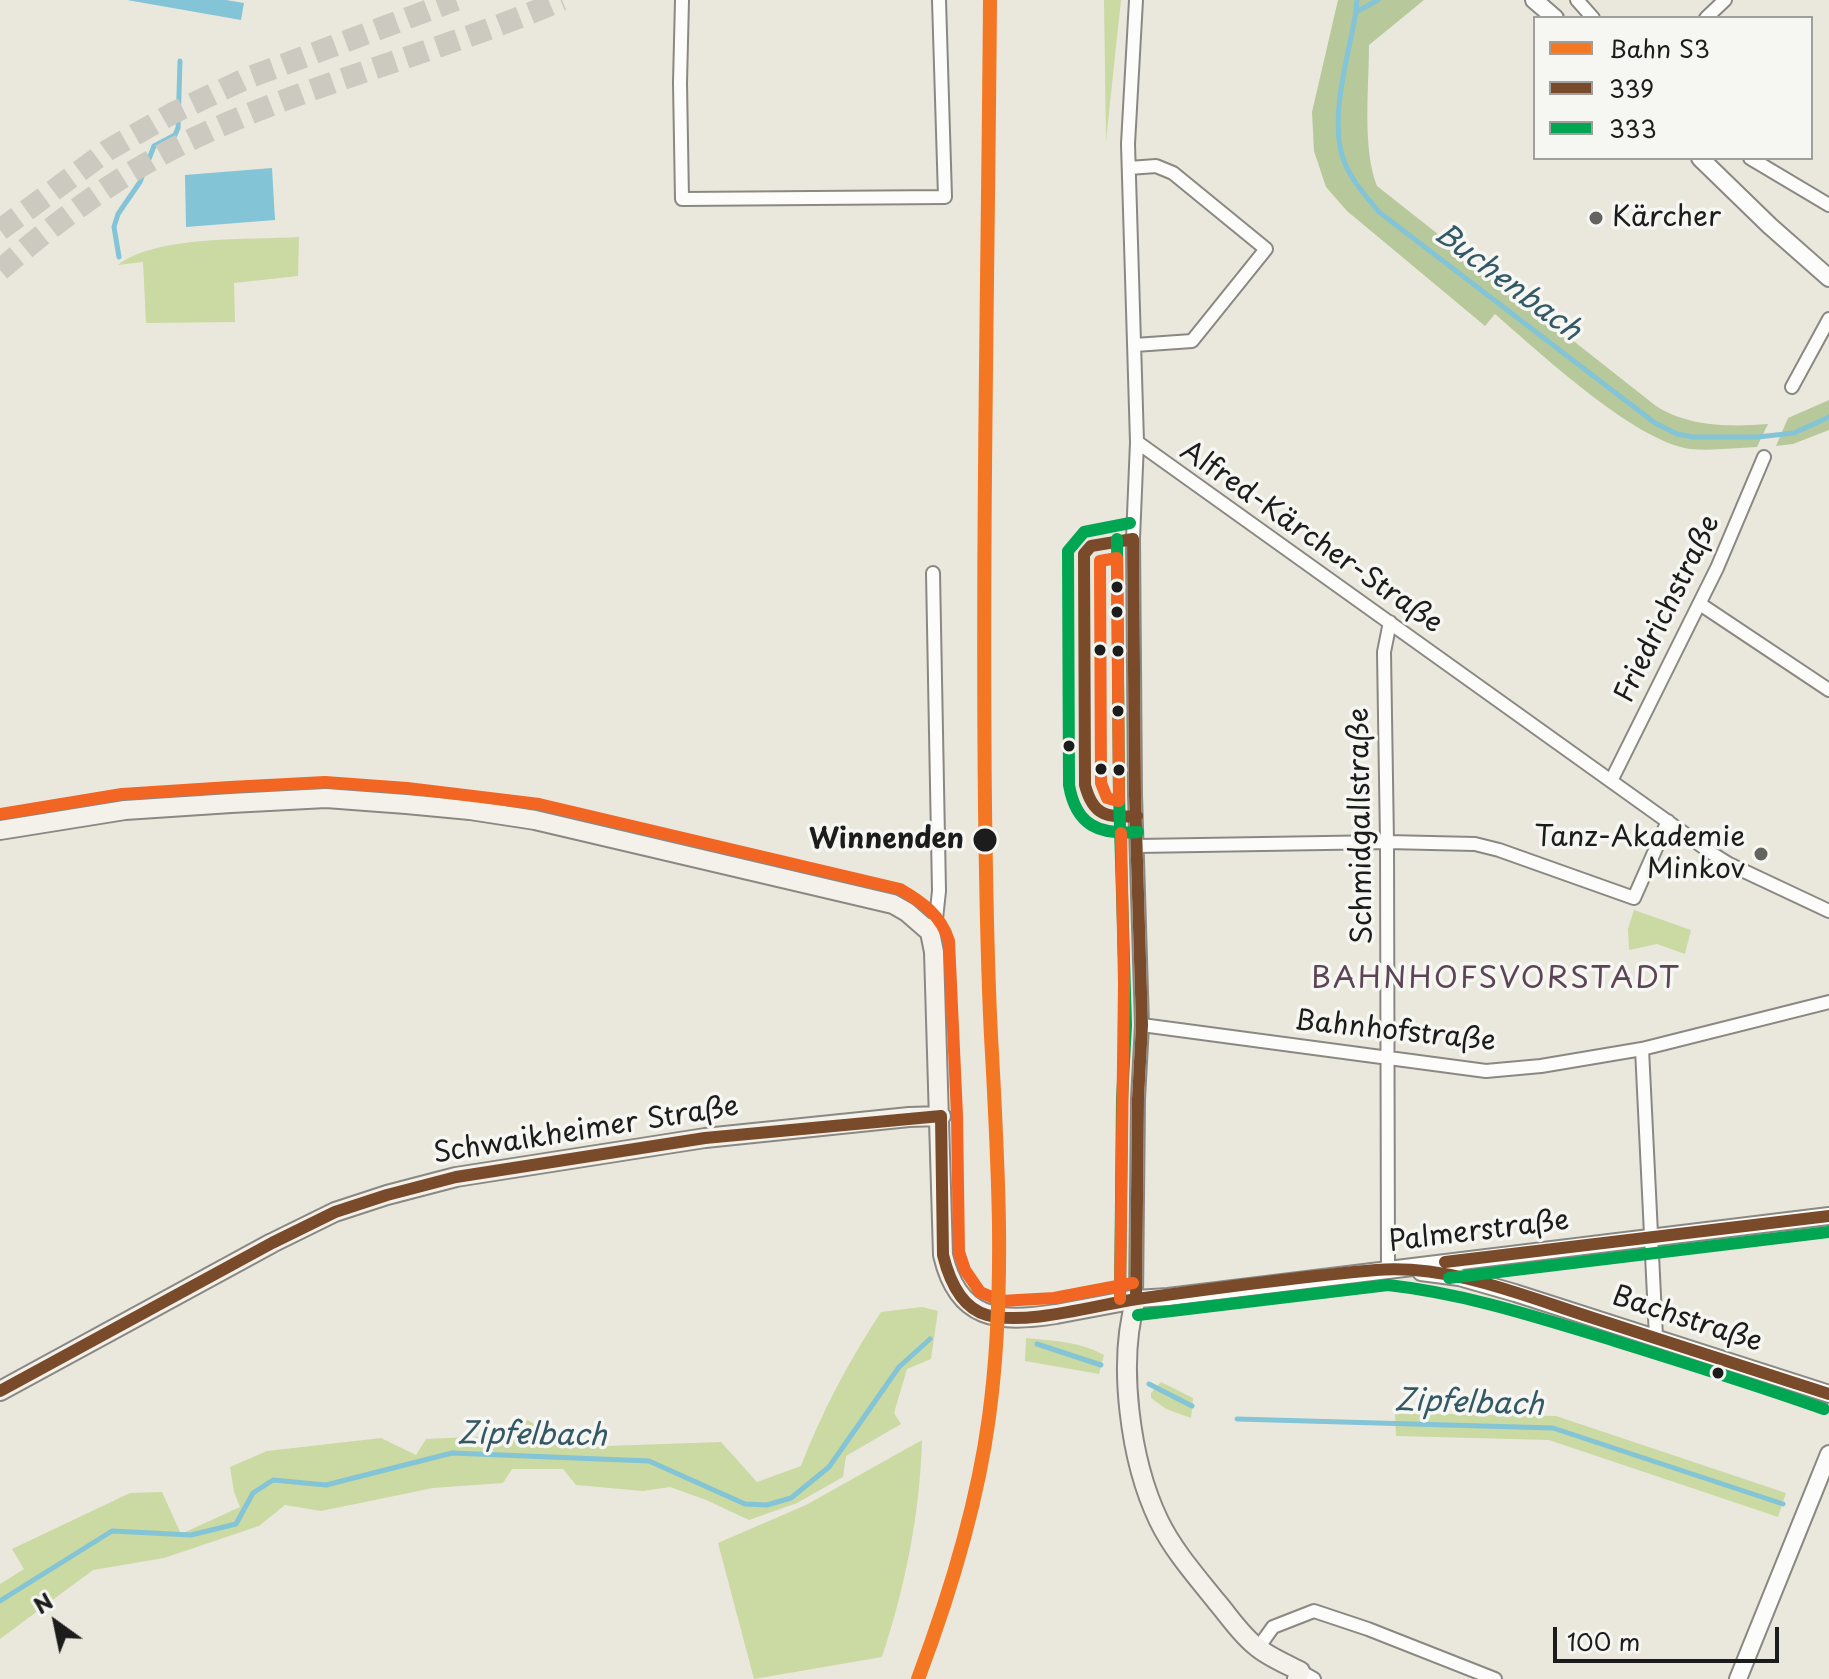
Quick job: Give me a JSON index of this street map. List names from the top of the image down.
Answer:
{
  "streets": {
    "main road": ["Schwaikheimer Straße"],
    "street": [
      "Alfred-Kärcher-Straße",
      "Friedrichstraße",
      "Schmidgallstraße",
      "Bahnhofstraße",
      "Palmerstraße",
      "Bachstraße"
    ]
  },
  "crossings": [
    ["Alfred-Kärcher-Straße", "Friedrichstraße"],
    ["Alfred-Kärcher-Straße", "Schmidgallstraße"],
    ["Schmidgallstraße", "Bahnhofstraße"],
    ["Schmidgallstraße", "Palmerstraße"],
    ["Schmidgallstraße", "Bachstraße"],
    ["Palmerstraße", "Bachstraße"]
  ],
  "districts": ["BAHNHOFSVORSTADT"],
  "water": ["Buchenbach", "Zipfelbach"],
  "places": ["Kärcher", "Winnenden", "Tanz-Akademie Minkov"],
  "lines": ["rail line S3", "transit line 333", "transit line 339"],
  "legend": ["Bahn S3", "339", "333"],
  "scale_bar": "100 m",
  "north": "top left"
}
